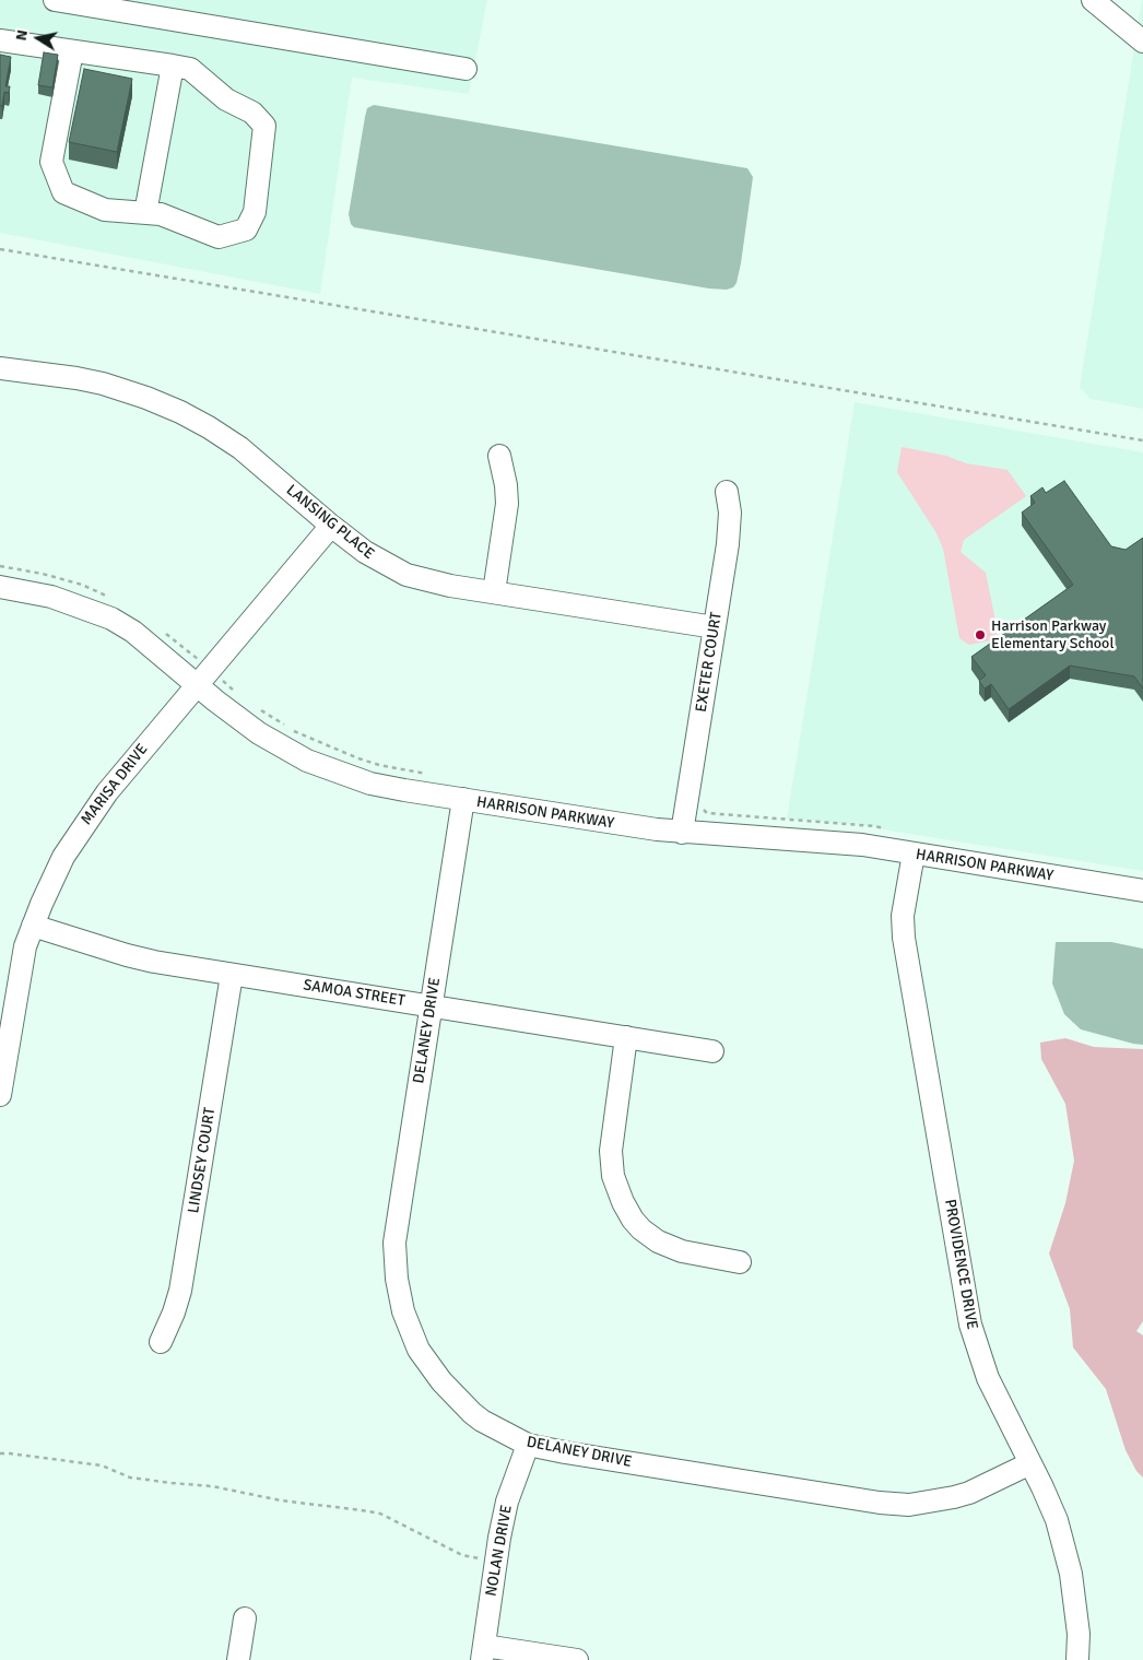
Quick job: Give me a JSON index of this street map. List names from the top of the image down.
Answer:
{
  "streets": {
    "street": [
      "LANSING PLACE",
      "EXETER COURT",
      "MARISA DRIVE",
      "HARRISON PARKWAY",
      "SAMOA STREET",
      "DELANEY DRIVE",
      "LINDSEY COURT",
      "PROVIDENCE DRIVE",
      "NOLAN DRIVE"
    ]
  },
  "crossings": [
    ["LANSING PLACE", "EXETER COURT"],
    ["LANSING PLACE", "MARISA DRIVE"],
    ["EXETER COURT", "HARRISON PARKWAY"],
    ["MARISA DRIVE", "HARRISON PARKWAY"],
    ["MARISA DRIVE", "SAMOA STREET"],
    ["HARRISON PARKWAY", "DELANEY DRIVE"],
    ["HARRISON PARKWAY", "PROVIDENCE DRIVE"],
    ["SAMOA STREET", "DELANEY DRIVE"],
    ["SAMOA STREET", "LINDSEY COURT"],
    ["DELANEY DRIVE", "PROVIDENCE DRIVE"],
    ["DELANEY DRIVE", "NOLAN DRIVE"]
  ],
  "places": ["Harrison Parkway Elementary School"],
  "north": "left"
}
